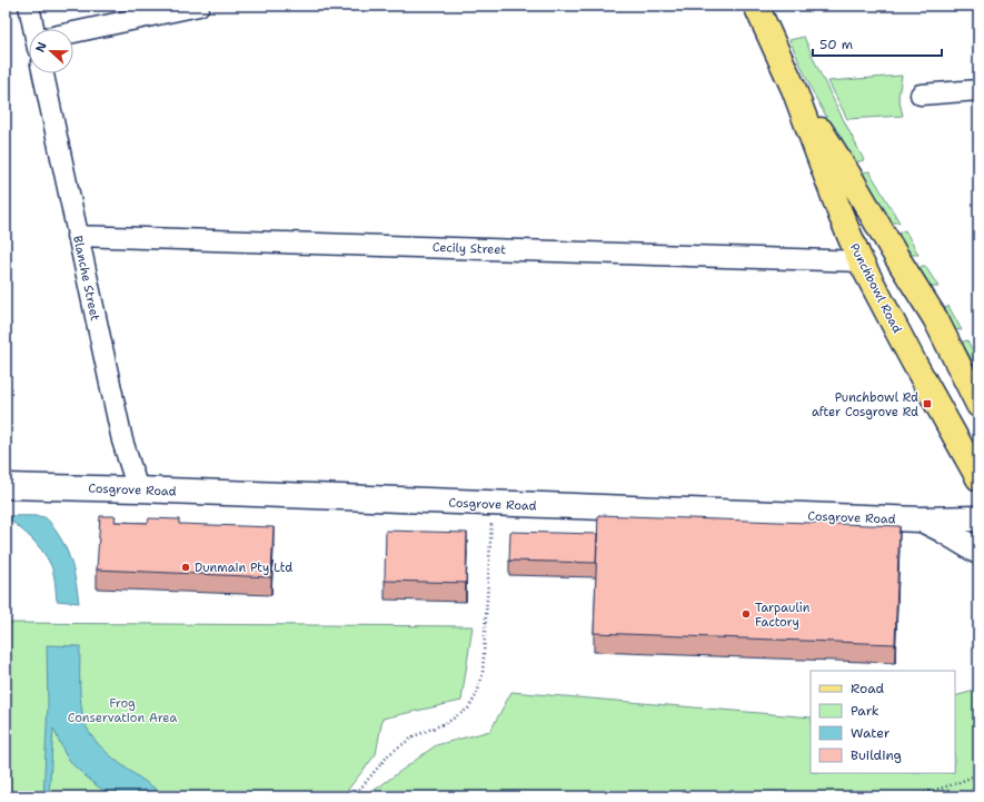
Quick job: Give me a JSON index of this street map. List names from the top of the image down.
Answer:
{
  "streets": {
    "main road": ["Punchbowl Road", "Cosgrove Road"],
    "street": ["Cecily Street", "Blanche Street"]
  },
  "crossings": [
    ["Cecily Street", "Blanche Street"],
    ["Cecily Street", "Punchbowl Road"],
    ["Blanche Street", "Cosgrove Road"]
  ],
  "parks": ["Frog Conservation Area"],
  "places": {
    "transit": ["Punchbowl Rd after Cosgrove Rd"],
    "other": ["Dunmain Pty Ltd", "Tarpaulin Factory"]
  },
  "legend": [
    "Road",
    "Park",
    "Water",
    "Building"
  ],
  "scale_bar": "50 m",
  "north": "left"
}
